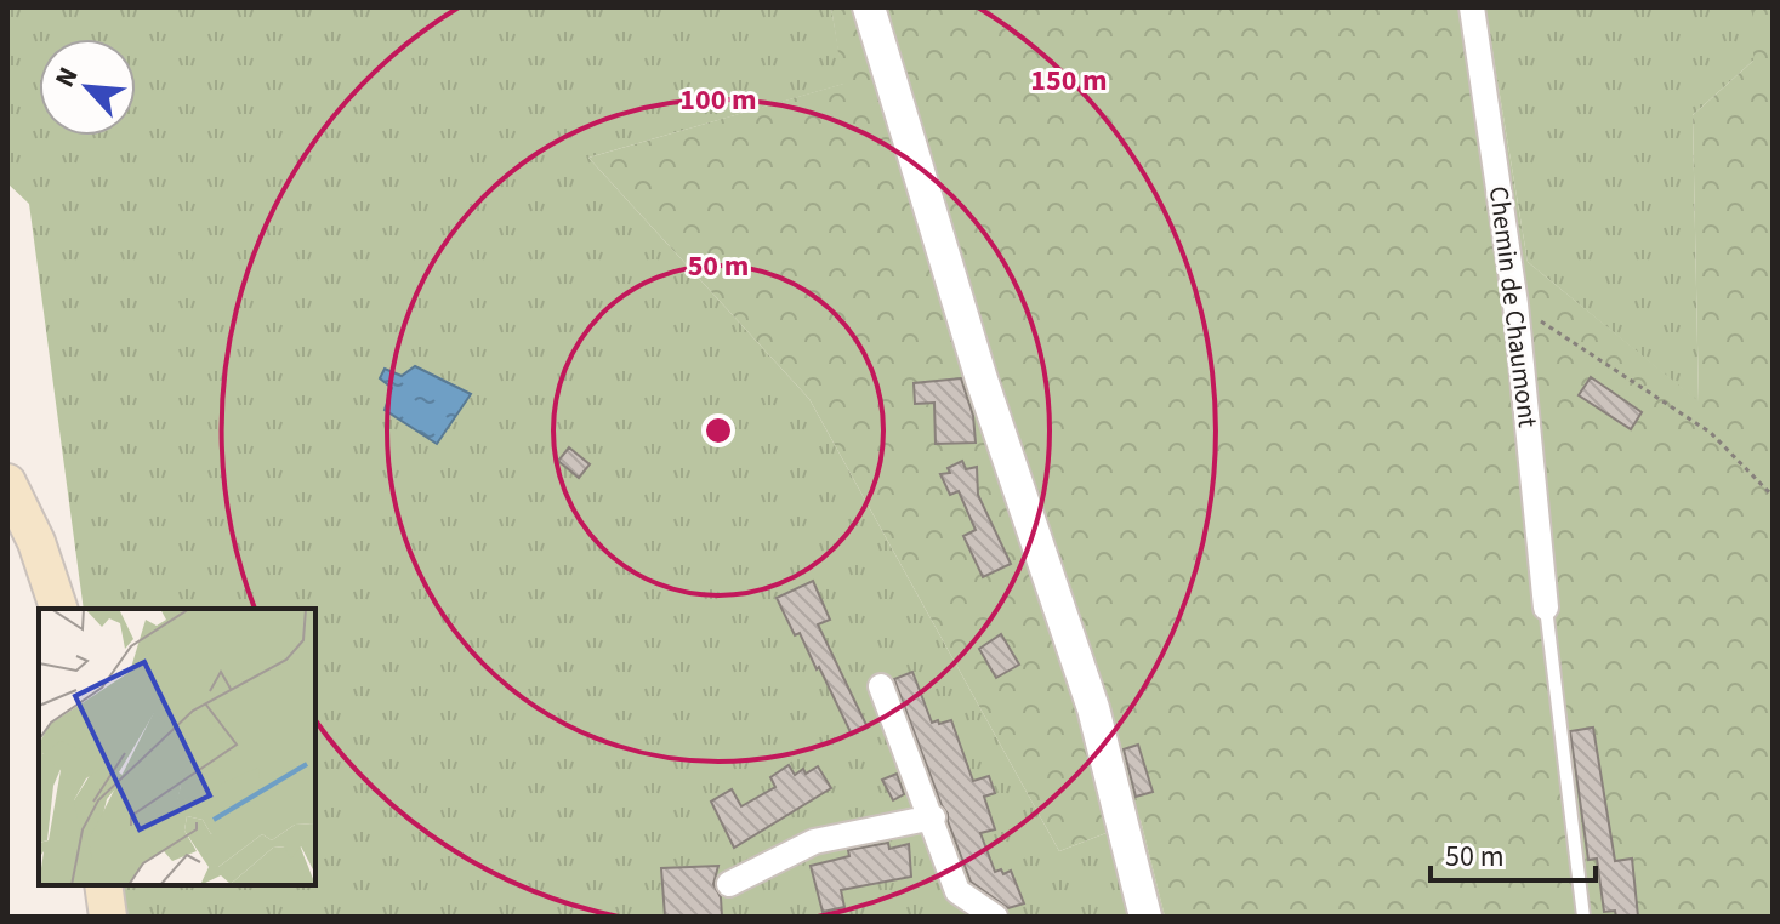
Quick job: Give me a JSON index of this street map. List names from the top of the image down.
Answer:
{
  "streets": {
    "street": ["Chemin de Chaumont"]
  },
  "scale_bar": "50 m",
  "north": "top left",
  "rings": ["150 m", "100 m", "50 m"]
}
